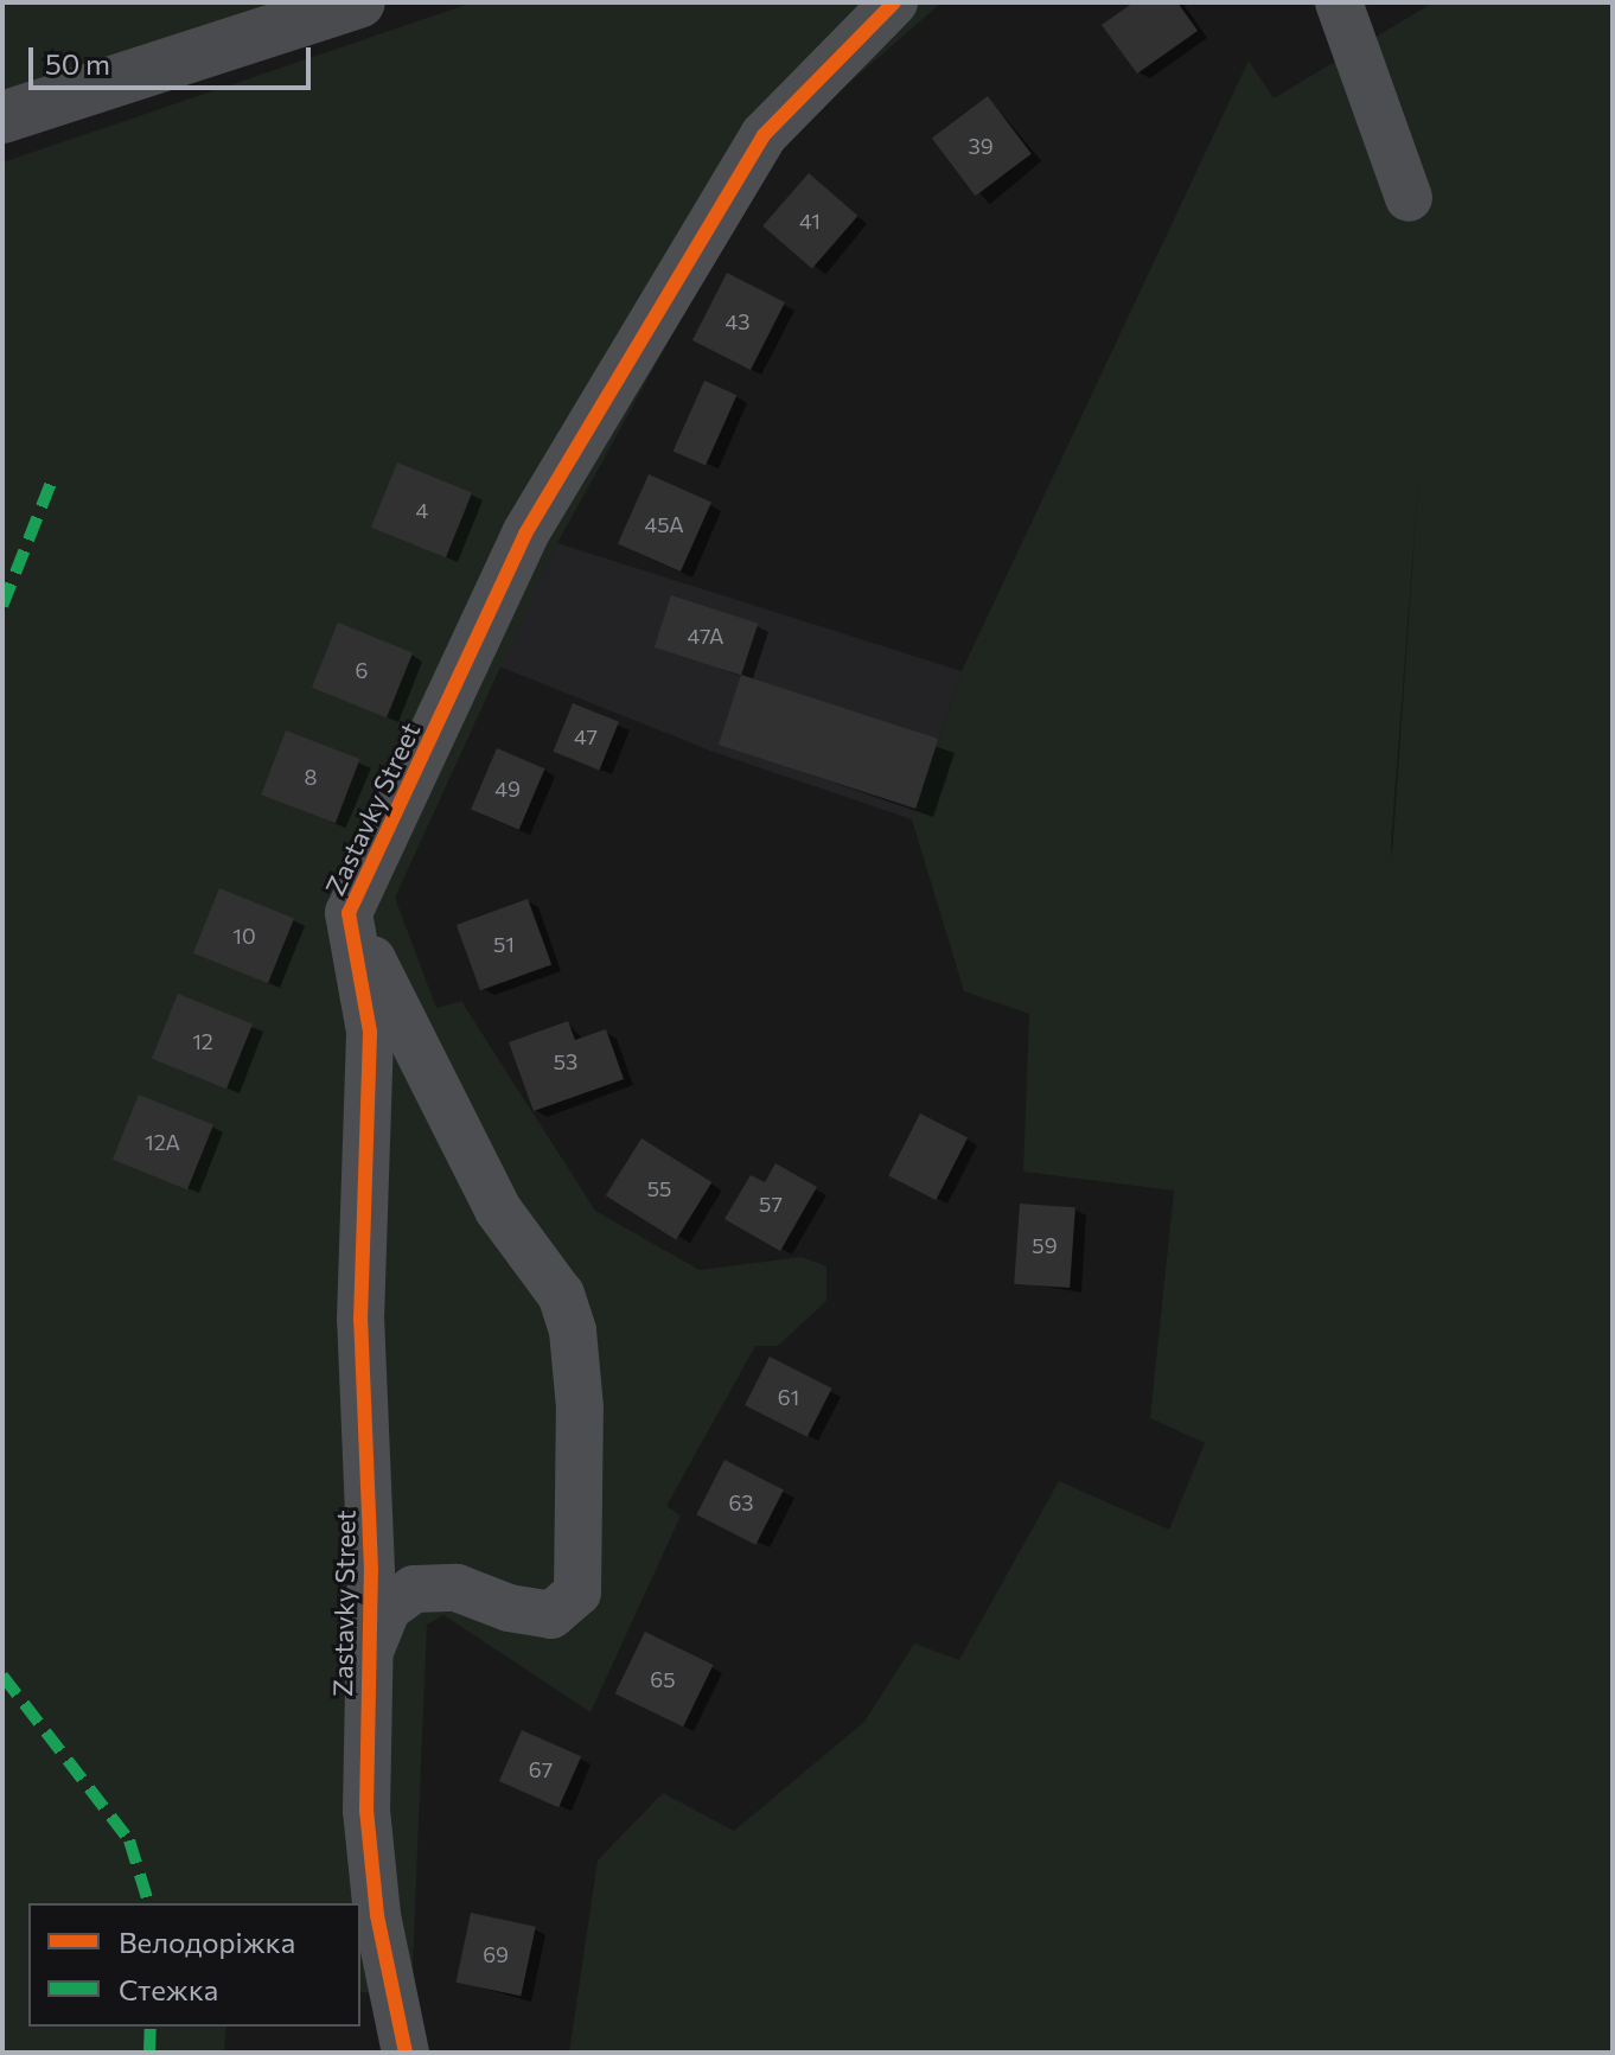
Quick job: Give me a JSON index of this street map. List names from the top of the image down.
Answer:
{
  "streets": {
    "street": ["Zastavky Street"]
  },
  "house_numbers": [
    "39",
    "41",
    "43",
    "4",
    "45А",
    "47А",
    "6",
    "47",
    "8",
    "49",
    "10",
    "51",
    "12",
    "53",
    "12А",
    "55",
    "57",
    "59",
    "61",
    "63",
    "65",
    "67",
    "69"
  ],
  "legend": ["Велодоріжка", "Стежка"],
  "scale_bar": "50 m"
}
